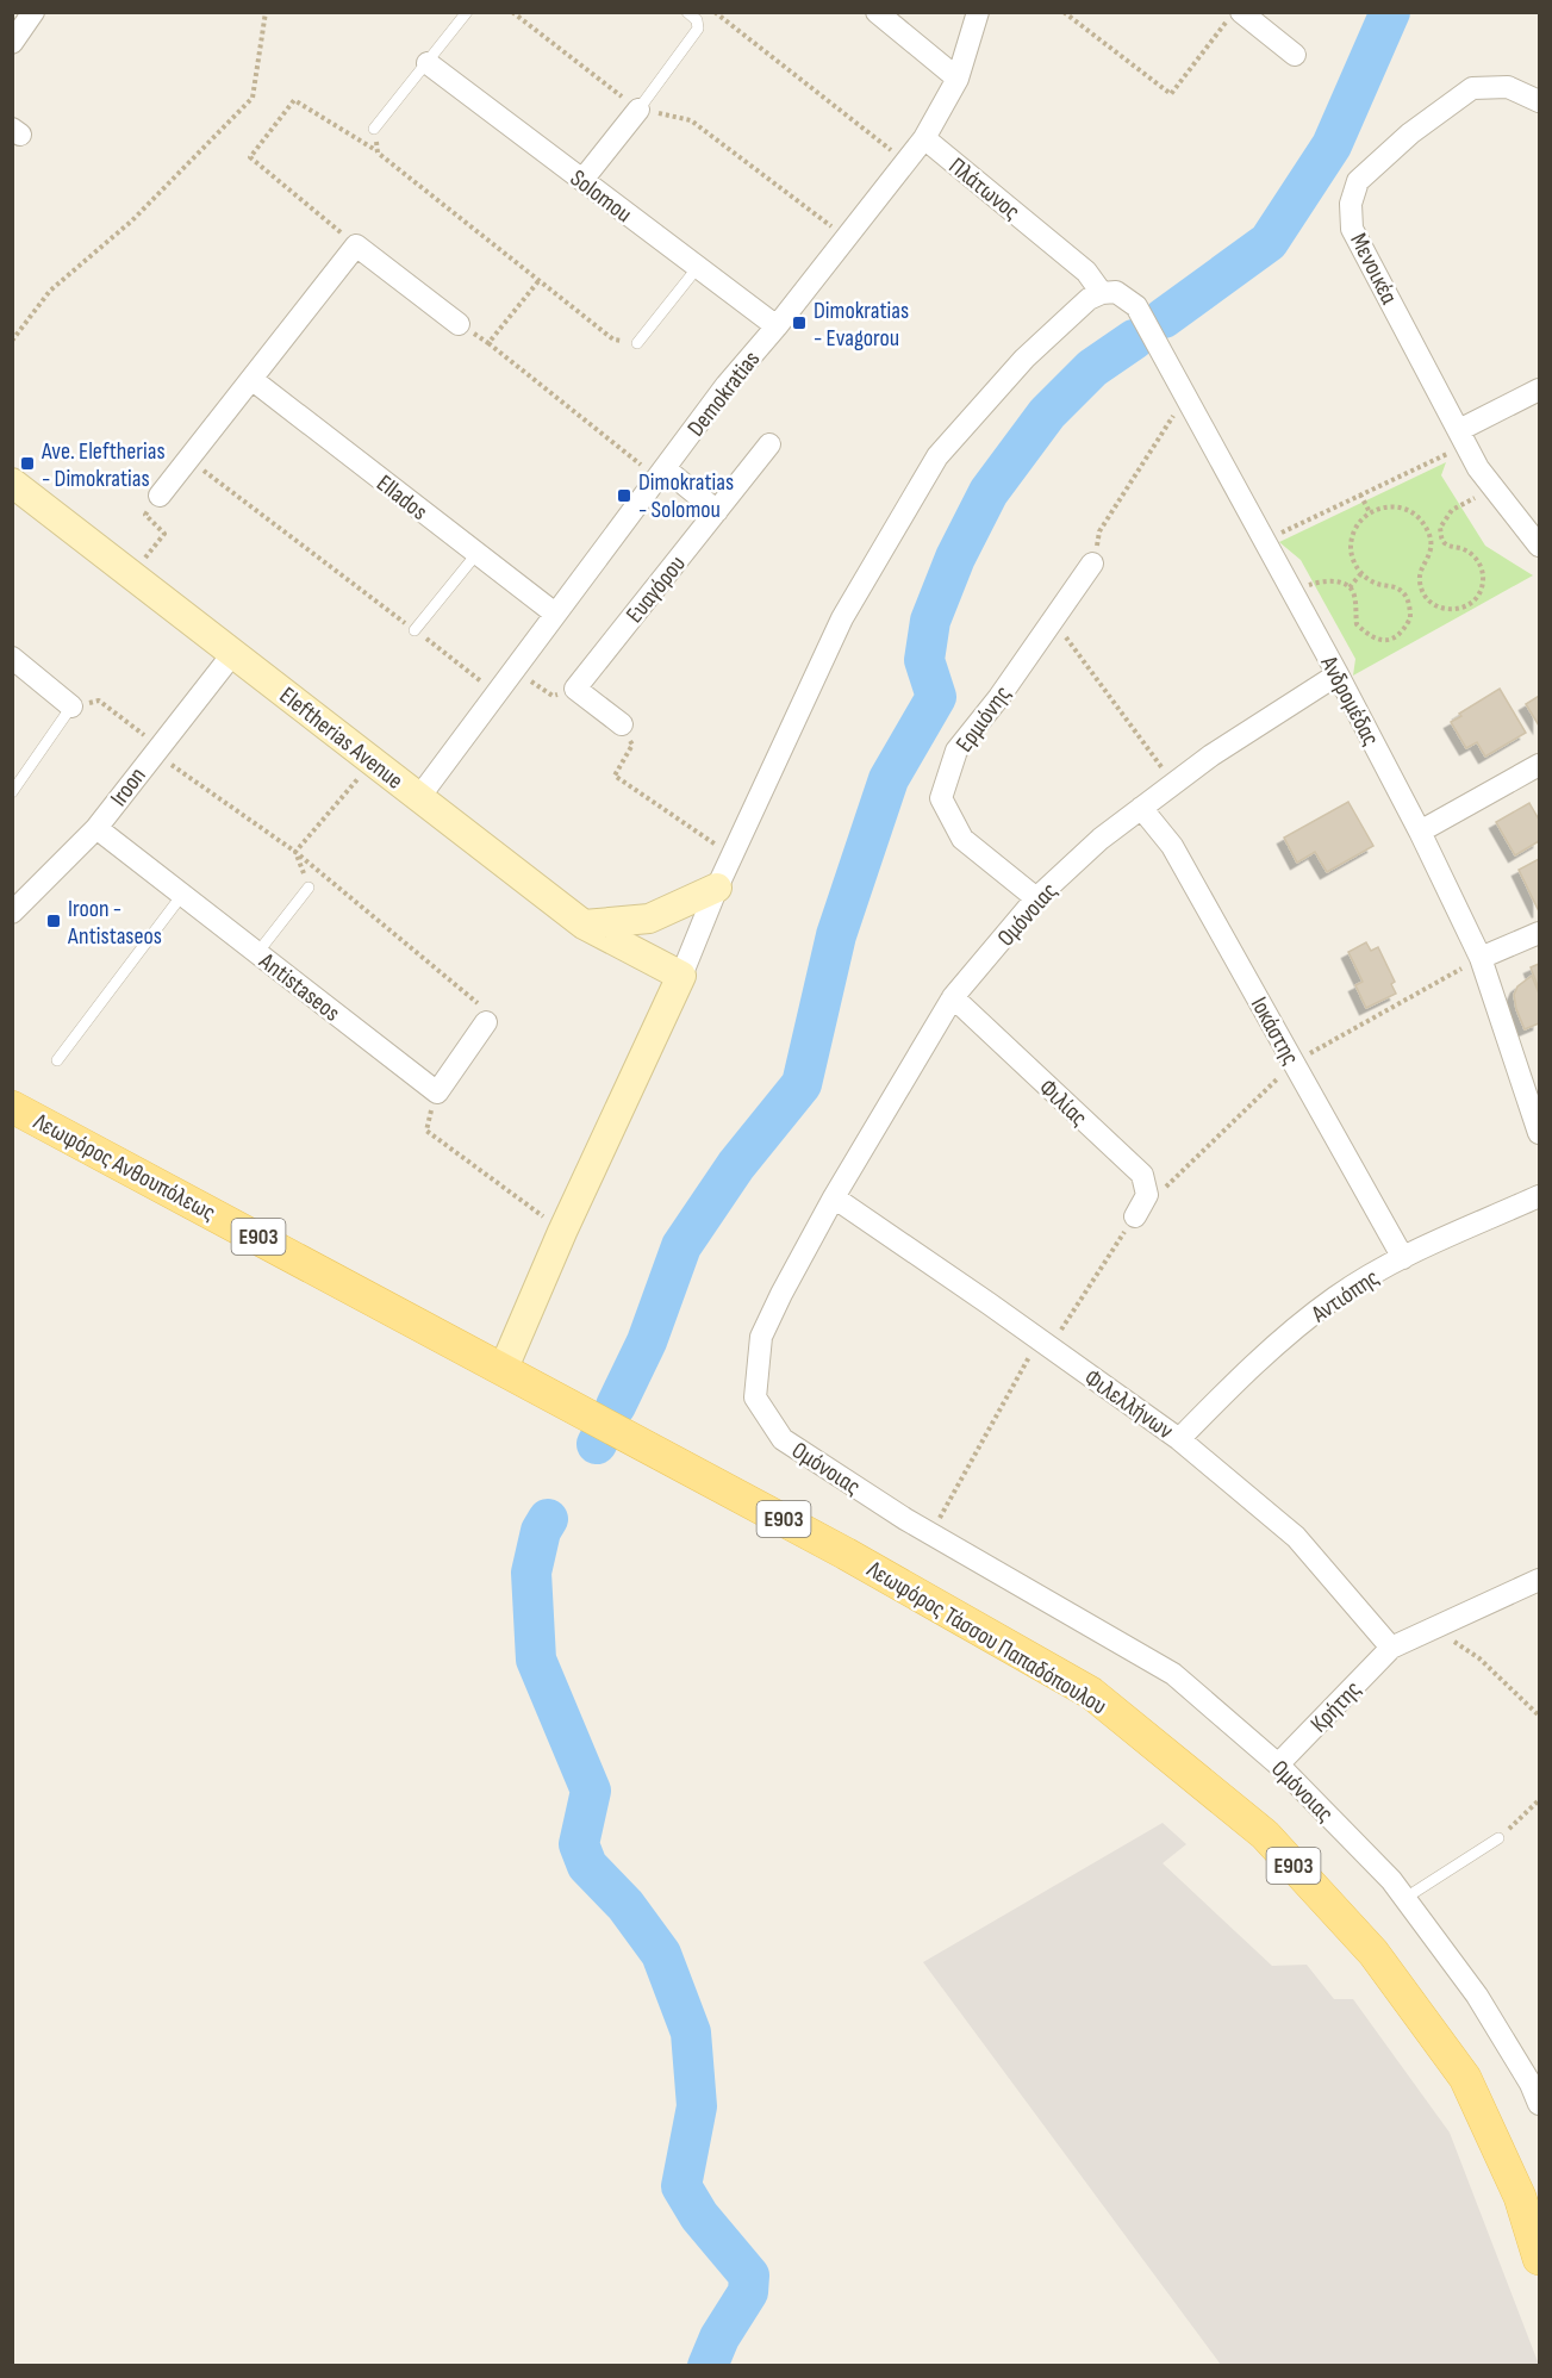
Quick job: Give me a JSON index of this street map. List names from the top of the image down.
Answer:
{
  "streets": {
    "main road": [
      "Eleftherias Avenue",
      "Λεωφόρος Ανθουπόλεως",
      "E903",
      "Λεωφόρος Τάσσου Παπαδόπουλου"
    ],
    "street": [
      "Πλάτωνος",
      "Solomou",
      "Μενοικέα",
      "Demokratias",
      "Ellados",
      "Ευαγόρου",
      "Ανδρομέδας",
      "Ερμιόνης",
      "Iroon",
      "Ομόνοιας",
      "Antistaseos",
      "Ιοκάστης",
      "Φιλίας",
      "Αντιόπης",
      "Φιλελλήνων",
      "Κρήτης"
    ]
  },
  "crossings": [
    ["Πλάτωνος", "Demokratias"],
    ["Πλάτωνος", "Ανδρομέδας"],
    ["Solomou", "Demokratias"],
    ["Demokratias", "Ellados"],
    ["Demokratias", "Eleftherias Avenue"],
    ["Ανδρομέδας", "Ομόνοιας"],
    ["Ερμιόνης", "Ομόνοιας"],
    ["Eleftherias Avenue", "Iroon"],
    ["Iroon", "Antistaseos"],
    ["Ομόνοιας", "Ιοκάστης"],
    ["Ομόνοιας", "Φιλίας"],
    ["Ομόνοιας", "Φιλελλήνων"],
    ["Ομόνοιας", "Κρήτης"],
    ["Ιοκάστης", "Αντιόπης"],
    ["Λεωφόρος Ανθουπόλεως", "Λεωφόρος Τάσσου Παπαδόπουλου"],
    ["Αντιόπης", "Φιλελλήνων"],
    ["Φιλελλήνων", "Κρήτης"]
  ],
  "places": {
    "transit": [
      "Dimokratias - Evagorou",
      "Ave. Eleftherias - Dimokratias",
      "Dimokratias - Solomou",
      "Iroon - Antistaseos"
    ]
  }
}
